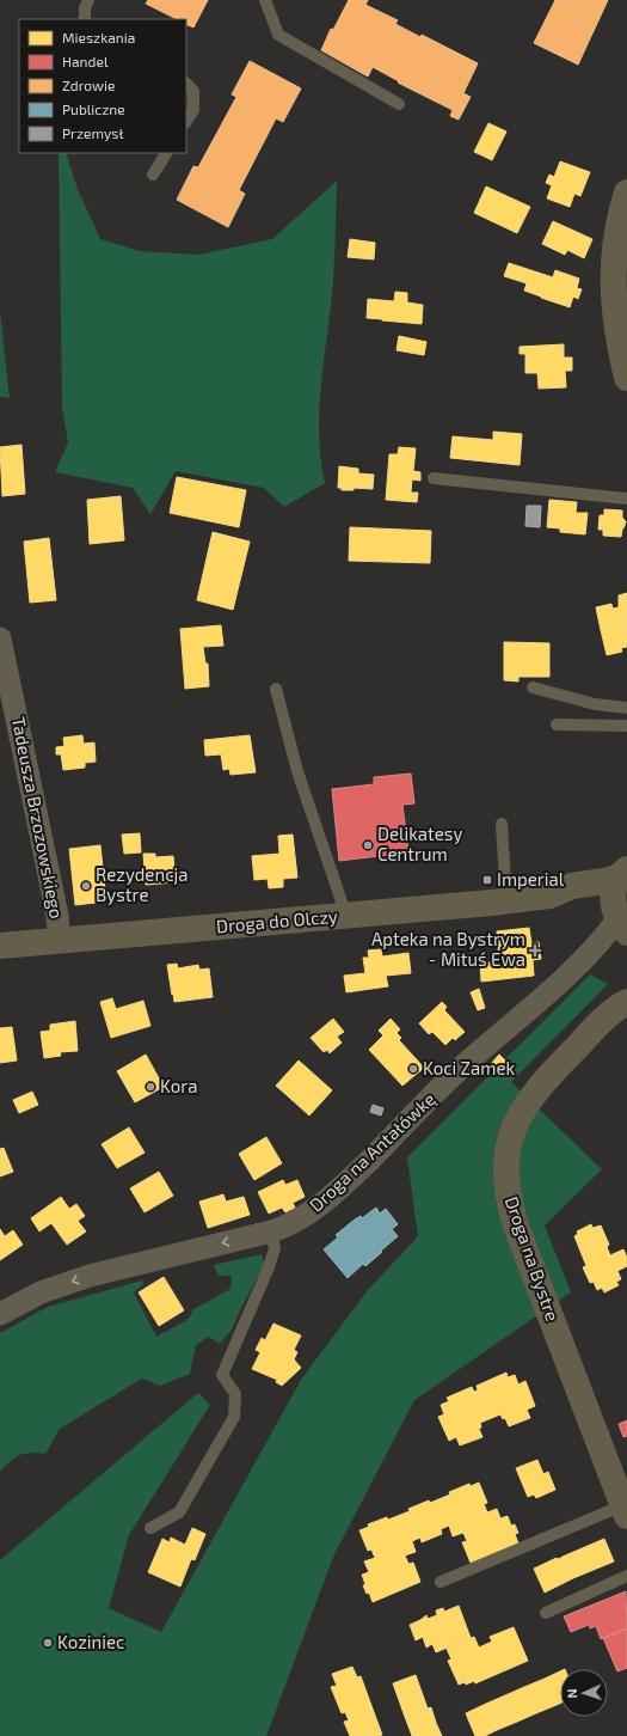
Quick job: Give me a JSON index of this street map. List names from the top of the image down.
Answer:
{
  "streets": {
    "street": [
      "Tadeusza Brzozowskiego",
      "Droga do Olczy",
      "Droga na Antałówkę",
      "Droga na Bystre"
    ]
  },
  "crossings": [
    ["Tadeusza Brzozowskiego", "Droga do Olczy"],
    ["Droga do Olczy", "Droga na Antałówkę"]
  ],
  "one_way": ["Droga na Antałówkę"],
  "places": {
    "other": [
      "Delikatesy Centrum",
      "Rezydencja Bystre",
      "Koci Zamek",
      "Kora",
      "Koziniec"
    ],
    "transit": ["Imperial"],
    "health": ["Apteka na Bystrym - Mituś Ewa"]
  },
  "legend": [
    "Mieszkania",
    "Handel",
    "Zdrowie",
    "Publiczne",
    "Przemysł"
  ],
  "north": "left"
}
